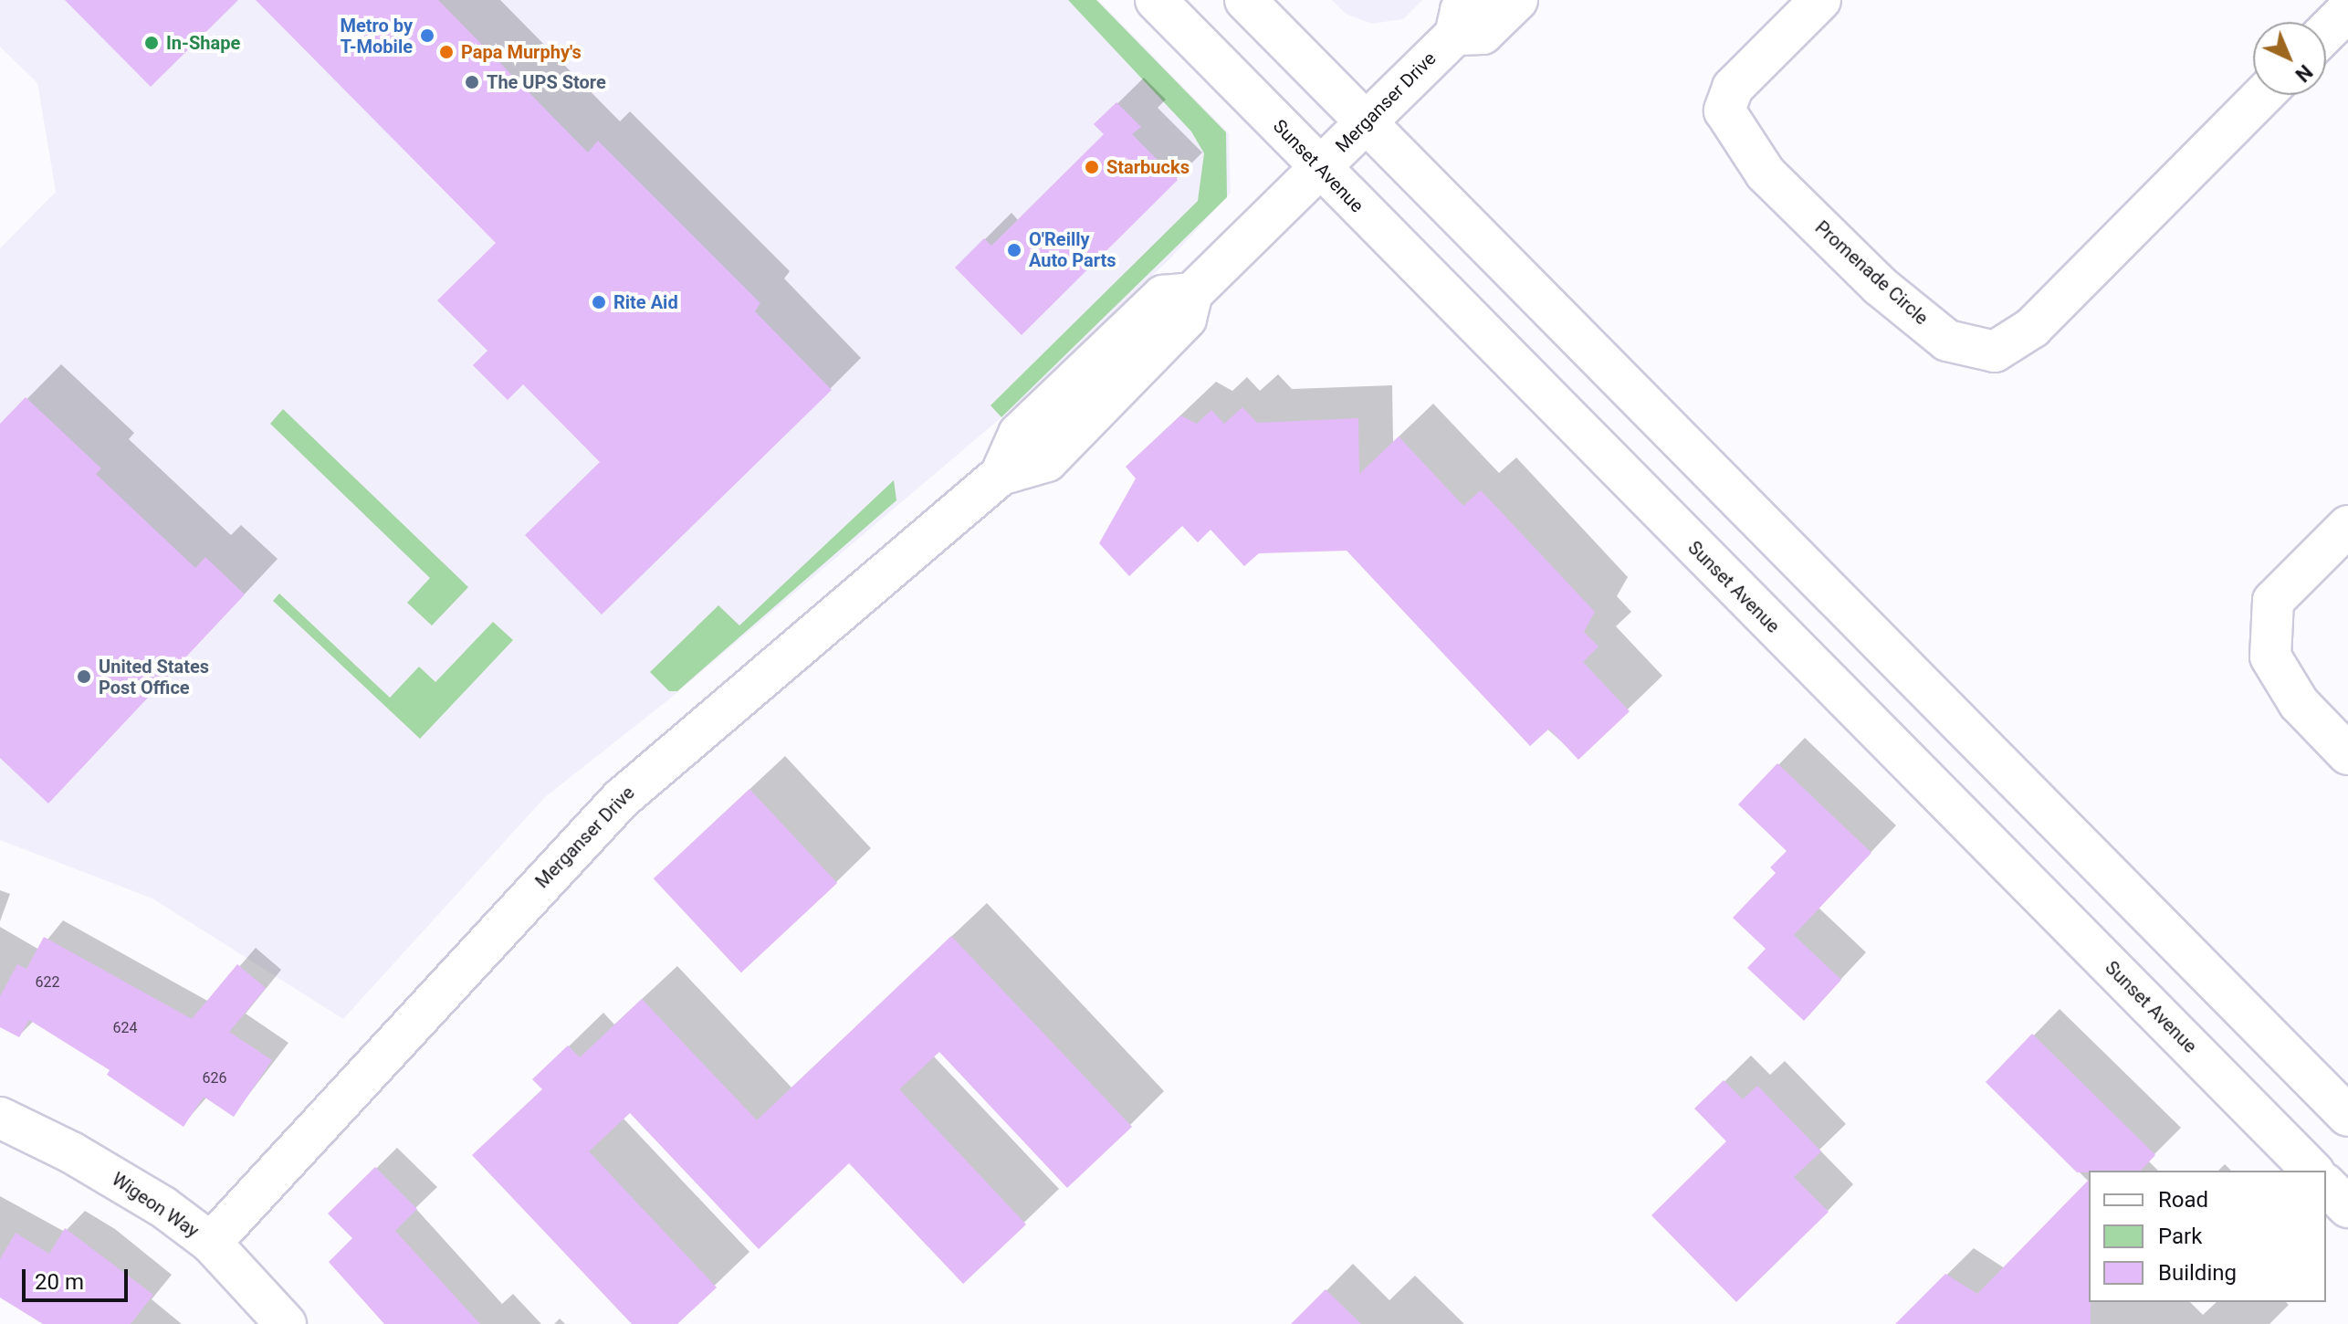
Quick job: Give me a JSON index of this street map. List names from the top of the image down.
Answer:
{
  "streets": {
    "street": [
      "Merganser Drive",
      "Sunset Avenue",
      "Promenade Circle",
      "Wigeon Way"
    ]
  },
  "crossings": [
    ["Merganser Drive", "Sunset Avenue"],
    ["Merganser Drive", "Wigeon Way"]
  ],
  "places": [
    "Metro by T-Mobile",
    "In-Shape",
    "Papa Murphy's",
    "The UPS Store",
    "Starbucks",
    "O'Reilly Auto Parts",
    "Rite Aid",
    "United States Post Office"
  ],
  "house_numbers": ["622", "624", "626"],
  "legend": ["Road", "Park", "Building"],
  "scale_bar": "20 m",
  "north": "bottom right"
}
